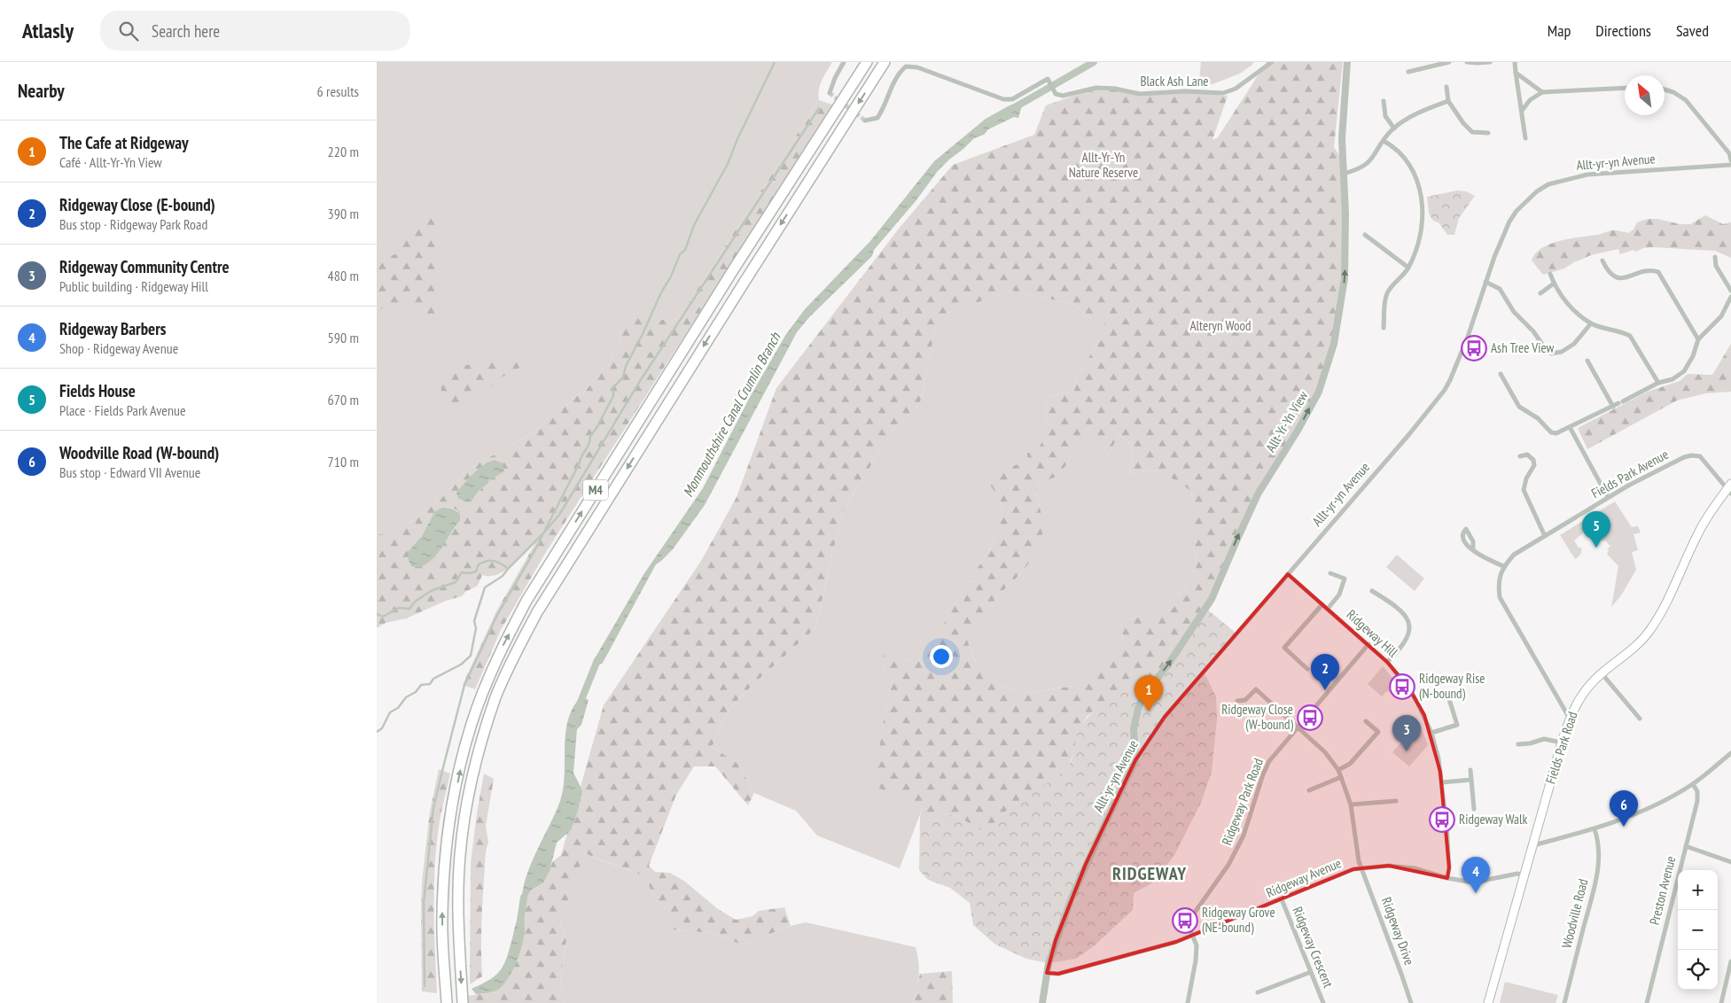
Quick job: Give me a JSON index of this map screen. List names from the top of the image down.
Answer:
{
  "streets": {
    "highway": ["M4"],
    "main road": ["Fields Park Road"],
    "street": [
      "Black Ash Lane",
      "Allt-yr-yn Avenue",
      "Allt-Yr-Yn View",
      "Fields Park Avenue",
      "Ridgeway Hill",
      "Ridgeway Park Road",
      "Ridgeway Avenue",
      "Preston Avenue",
      "Woodville Road",
      "Ridgeway Drive",
      "Ridgeway Crescent"
    ]
  },
  "crossings": [
    ["Allt-yr-yn Avenue", "Allt-Yr-Yn View"],
    ["Allt-yr-yn Avenue", "Ridgeway Hill"],
    ["Allt-yr-yn Avenue", "Ridgeway Avenue"],
    ["Fields Park Avenue", "Fields Park Road"],
    ["Ridgeway Hill", "Ridgeway Park Road"],
    ["Ridgeway Hill", "Ridgeway Avenue"],
    ["Fields Park Road", "Ridgeway Avenue"],
    ["Ridgeway Park Road", "Ridgeway Avenue"],
    ["Ridgeway Park Road", "Ridgeway Drive"],
    ["Ridgeway Avenue", "Ridgeway Drive"],
    ["Ridgeway Avenue", "Ridgeway Crescent"]
  ],
  "one_way": ["Allt-Yr-Yn View"],
  "districts": ["RIDGEWAY"],
  "water": ["Monmouthshire Canal Crumlin Branch"],
  "parks": ["Allt-Yr-Yn Nature Reserve", "Alteryn Wood"],
  "places": {
    "bus stop": [
      "Ash Tree View",
      "Ridgeway Rise (N-bound)",
      "Ridgeway Close (W-bound)",
      "Ridgeway Walk",
      "Ridgeway Grove (NE-bound)"
    ]
  },
  "north": "top left",
  "page": {
    "header": "Atlasly",
    "search": "Search here",
    "nav": ["Map", "Directions", "Saved"],
    "heading": ["Nearby", "6 results"],
    "list": [
      {
        "mark": "1",
        "name": "The Cafe at Ridgeway",
        "note": "Café · Allt-Yr-Yn View",
        "value": "220 m"
      },
      {
        "mark": "2",
        "name": "Ridgeway Close (E-bound)",
        "note": "Bus stop · Ridgeway Park Road",
        "value": "390 m"
      },
      {
        "mark": "3",
        "name": "Ridgeway Community Centre",
        "note": "Public building · Ridgeway Hill",
        "value": "480 m"
      },
      {
        "mark": "4",
        "name": "Ridgeway Barbers",
        "note": "Shop · Ridgeway Avenue",
        "value": "590 m"
      },
      {
        "mark": "5",
        "name": "Fields House",
        "note": "Place · Fields Park Avenue",
        "value": "670 m"
      },
      {
        "mark": "6",
        "name": "Woodville Road (W-bound)",
        "note": "Bus stop · Edward VII Avenue",
        "value": "710 m"
      }
    ],
    "pins": [
      "5",
      "2",
      "1",
      "3",
      "6",
      "4"
    ],
    "map_buttons": ["+", "−"]
  }
}
